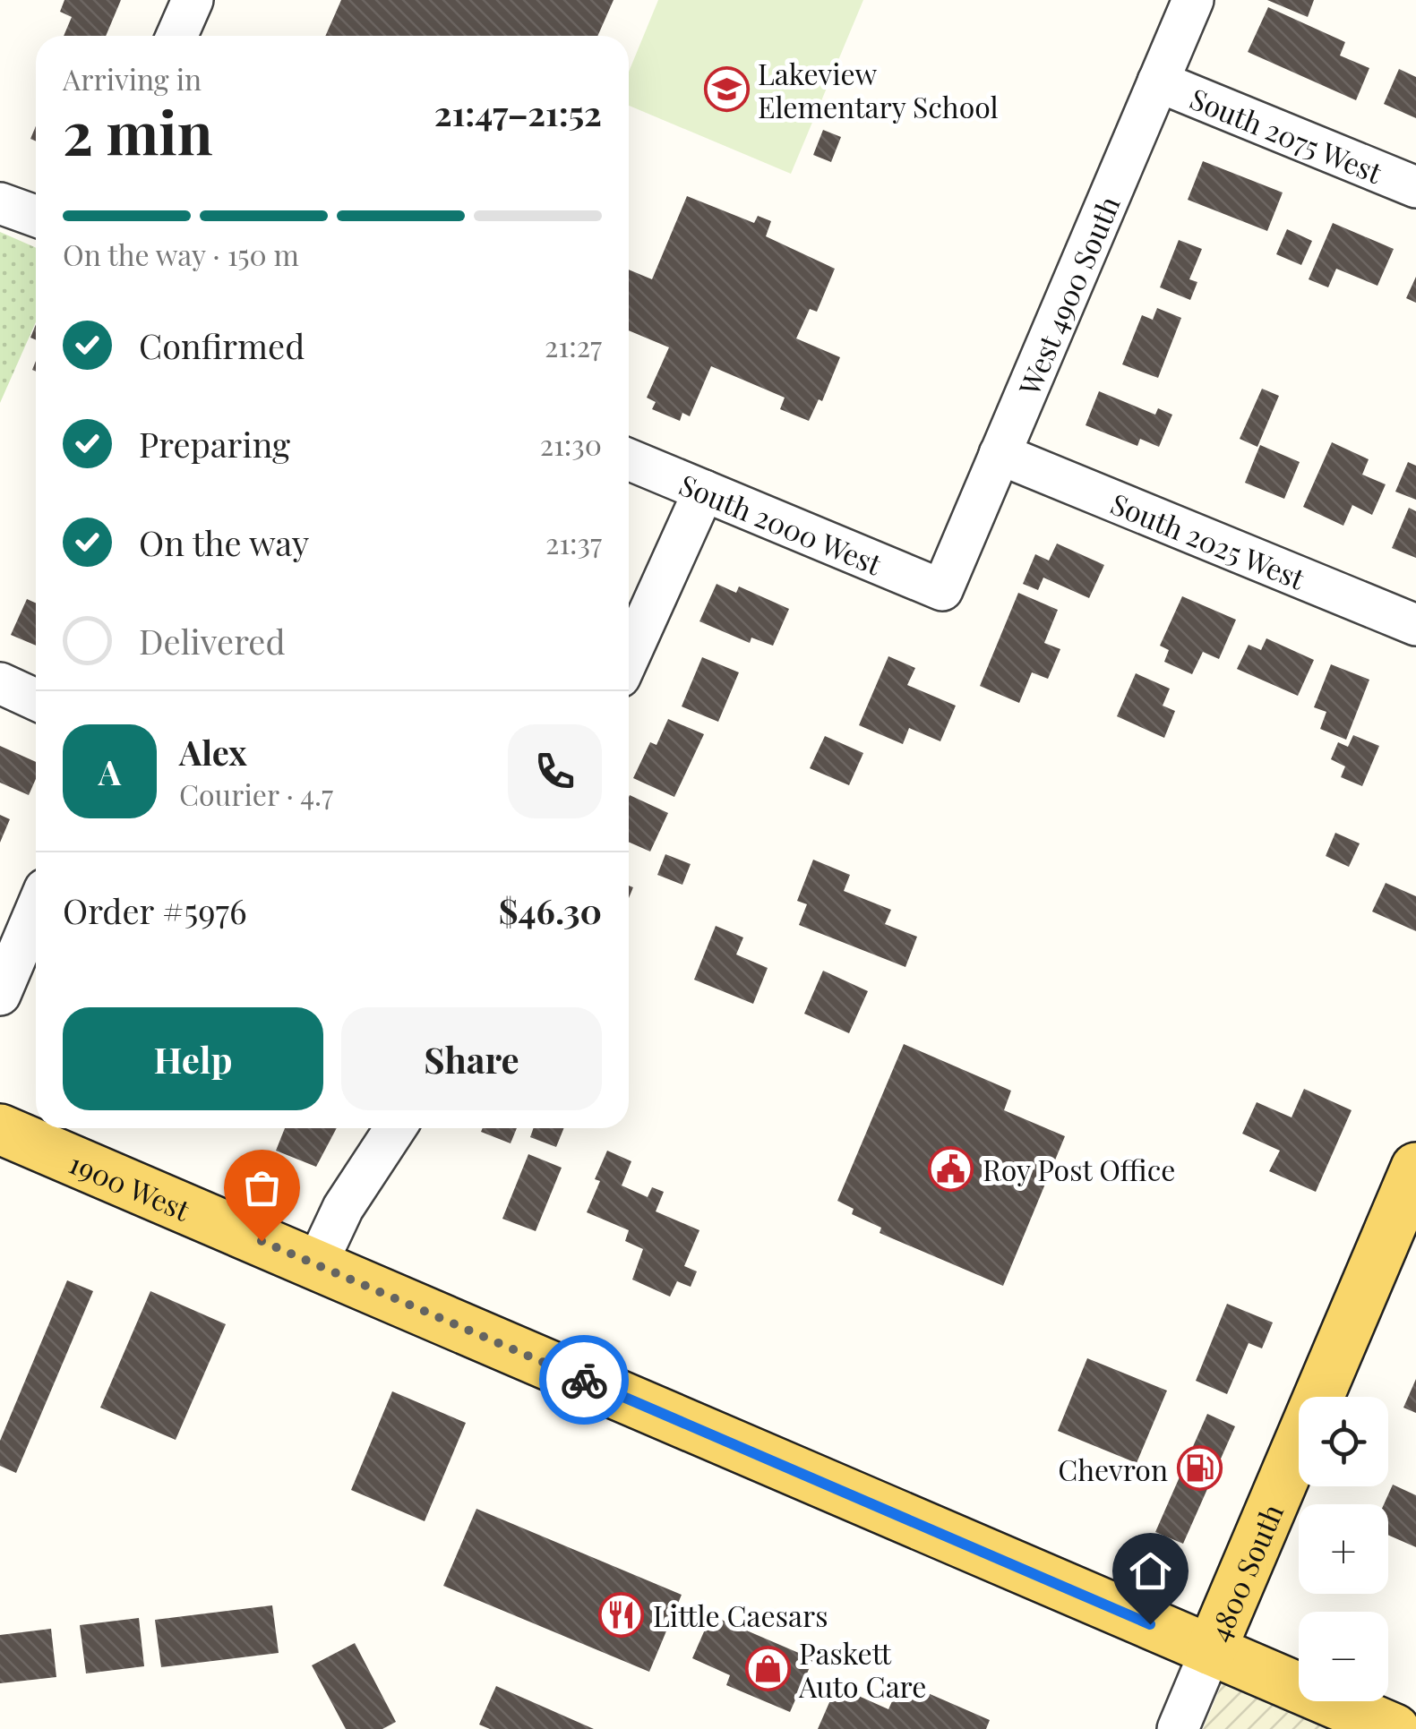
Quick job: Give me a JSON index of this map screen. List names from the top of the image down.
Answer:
{
  "streets": {
    "main road": ["1900 West", "4800 South"],
    "street": [
      "South 2075 West",
      "West 4900 South",
      "South 2000 West",
      "South 2025 West"
    ]
  },
  "crossings": [
    ["South 2075 West", "West 4900 South"],
    ["West 4900 South", "South 2000 West"],
    ["West 4900 South", "South 2025 West"],
    ["1900 West", "4800 South"]
  ],
  "places": {
    "school or university": ["Lakeview Elementary School"],
    "public building": ["Roy Post Office"],
    "fuel station": ["Chevron"],
    "restaurant": ["Little Caesars"],
    "shop": ["Paskett Auto Care"]
  },
  "page": {
    "heading": ["2 min", "Arriving in", "21:47–21:52"],
    "panel": [
      "Alex",
      "Courier · 4.7",
      "Order #5976",
      "$46.30"
    ],
    "bar": "On the way · 150 m",
    "list": [
      ["Confirmed", "21:27"],
      ["Preparing", "21:30"],
      ["On the way", "21:37"],
      "Delivered"
    ],
    "round": "A",
    "buttons": ["Help", "Share"],
    "map_buttons": ["+", "−"]
  }
}
